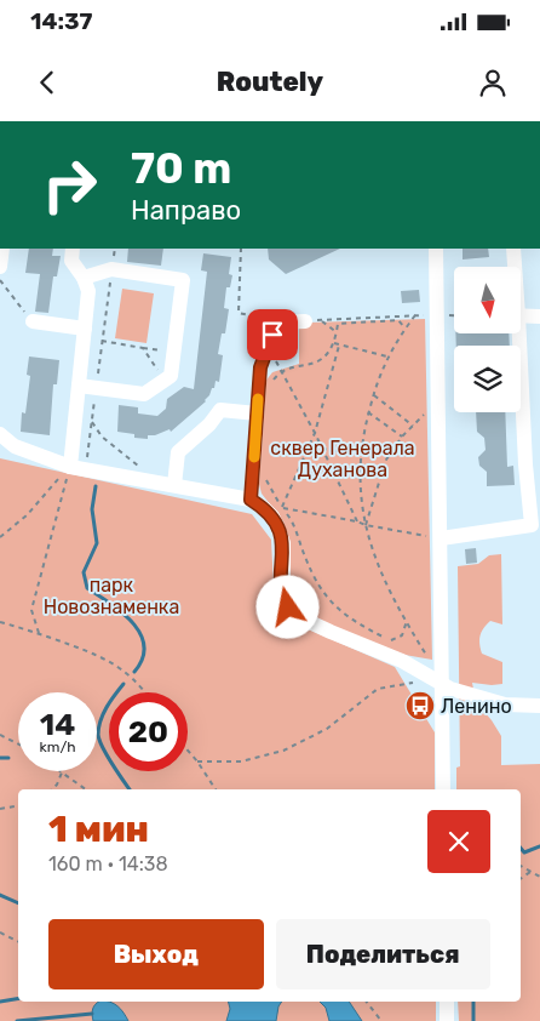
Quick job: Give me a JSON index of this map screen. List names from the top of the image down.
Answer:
{
  "parks": ["сквер Генерала Духанова", "парк Новознаменка"],
  "places": {
    "bus stop": ["Ленино"]
  },
  "north": "bottom",
  "page": {
    "status": "14:37",
    "header": "Routely",
    "turn": ["70 m", "Направо"],
    "speed": "14 km/h",
    "limit": "20",
    "heading": ["1 мин", "160 m · 14:38"],
    "buttons": ["Выход", "Поделиться"]
  }
}
